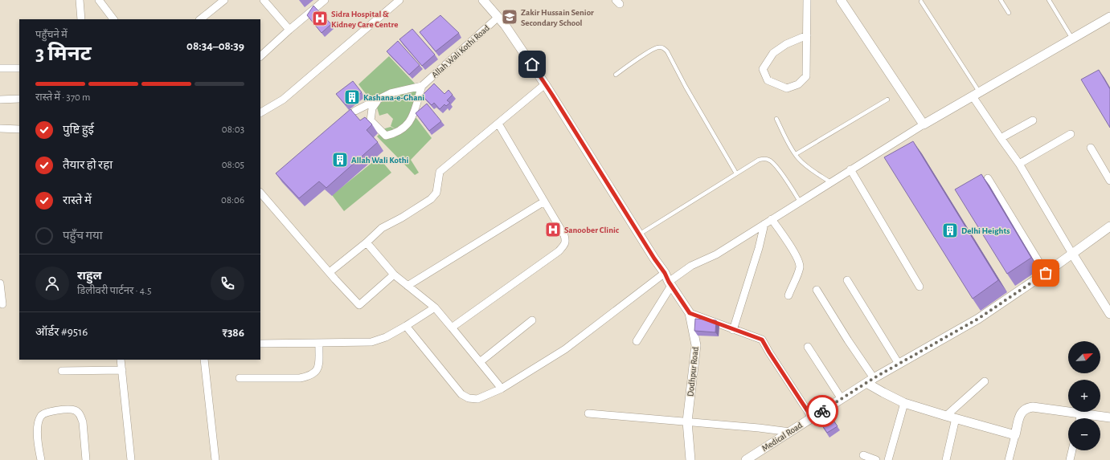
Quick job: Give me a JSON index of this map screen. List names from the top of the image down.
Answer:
{
  "streets": {
    "street": ["Allah Wali Kothi Road", "Dodhpur Road", "Medical Road"]
  },
  "crossings": [
    ["Allah Wali Kothi Road", "Dodhpur Road"]
  ],
  "places": {
    "school or university": ["Zakir Hussain Senior Secondary School"],
    "hospital": ["Sidra Hospital & Kidney Care Centre", "Sanoober Clinic"],
    "building": ["Kashana-e-Ghani", "Allah Wali Kothi", "Delhi Heights"]
  },
  "north": "top right",
  "page": {
    "heading": ["3 मिनट", "पहुँचने में", "08:34–08:39"],
    "panel": [
      "राहुल",
      "डिलीवरी पार्टनर · 4.5",
      "ऑर्डर #9516",
      "₹386"
    ],
    "bar": "रास्ते में · 370 m",
    "list": [
      ["पुष्टि हुई", "08:03"],
      ["तैयार हो रहा", "08:05"],
      ["रास्ते में", "08:06"],
      "पहुँच गया"
    ],
    "map_buttons": ["+", "−"]
  }
}
